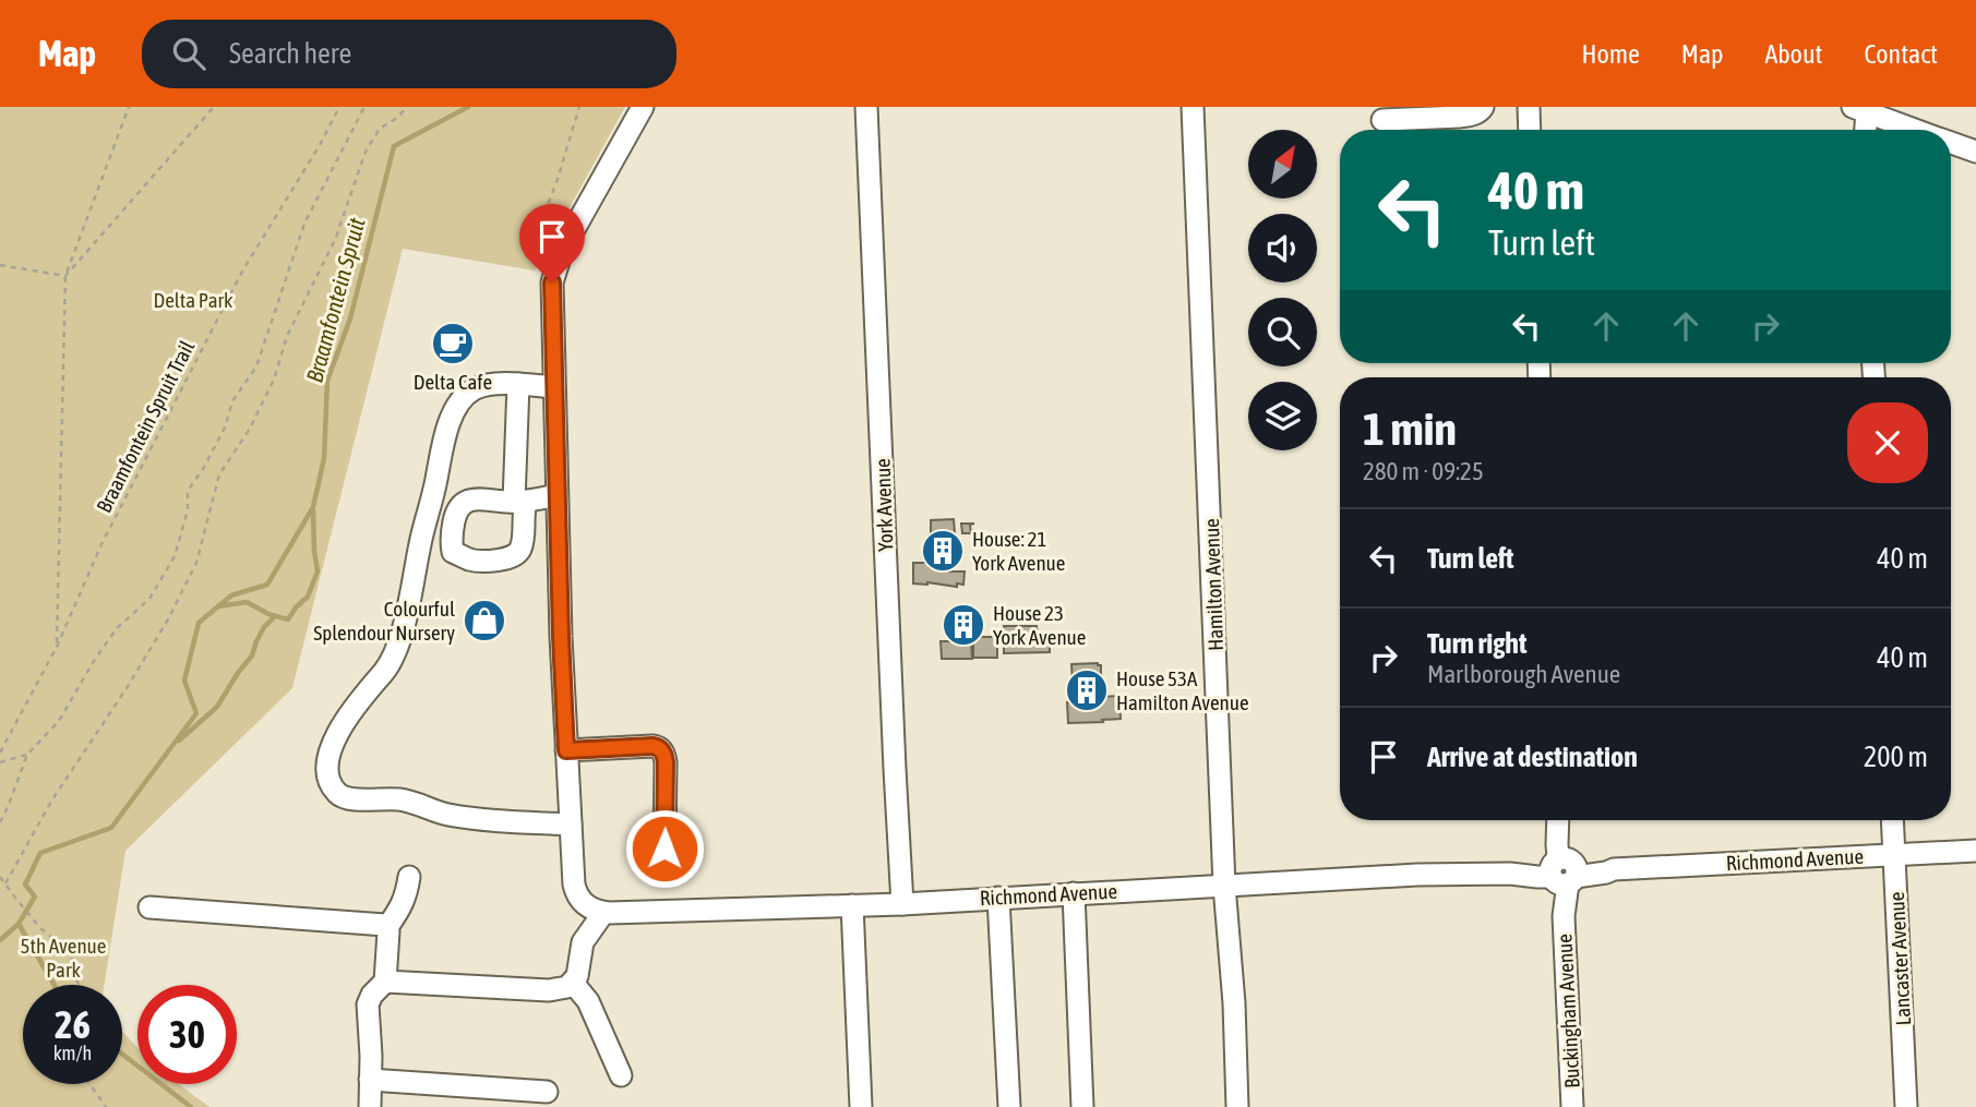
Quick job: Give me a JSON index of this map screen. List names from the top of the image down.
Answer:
{
  "streets": {
    "street": [
      "York Avenue",
      "Hamilton Avenue",
      "Richmond Avenue",
      "Lancaster Avenue",
      "Buckingham Avenue"
    ],
    "path": ["Braamfontein Spruit Trail"]
  },
  "crossings": [
    ["York Avenue", "Richmond Avenue"],
    ["Hamilton Avenue", "Richmond Avenue"],
    ["Richmond Avenue", "Lancaster Avenue"],
    ["Richmond Avenue", "Buckingham Avenue"]
  ],
  "water": ["Braamfontein Spruit"],
  "parks": ["Delta Park", "5th Avenue Park"],
  "places": {
    "cafe": ["Delta Cafe"],
    "building": ["House: 21 York Avenue", "House 23 York Avenue", "House 53A Hamilton Avenue"],
    "shop": ["Colourful Splendour Nursery"]
  },
  "north": "top right",
  "page": {
    "header": "Map",
    "search": "Search here",
    "nav": [
      "Home",
      "Map",
      "About",
      "Contact"
    ],
    "turn": ["40 m", "Turn left"],
    "heading": ["1 min", "280 m · 09:25"],
    "list": [
      {
        "name": "Turn left",
        "value": "40 m"
      },
      {
        "name": "Turn right",
        "note": "Marlborough Avenue",
        "value": "40 m"
      },
      {
        "name": "Arrive at destination",
        "value": "200 m"
      }
    ],
    "speed": "26 km/h",
    "limit": "30"
  }
}
